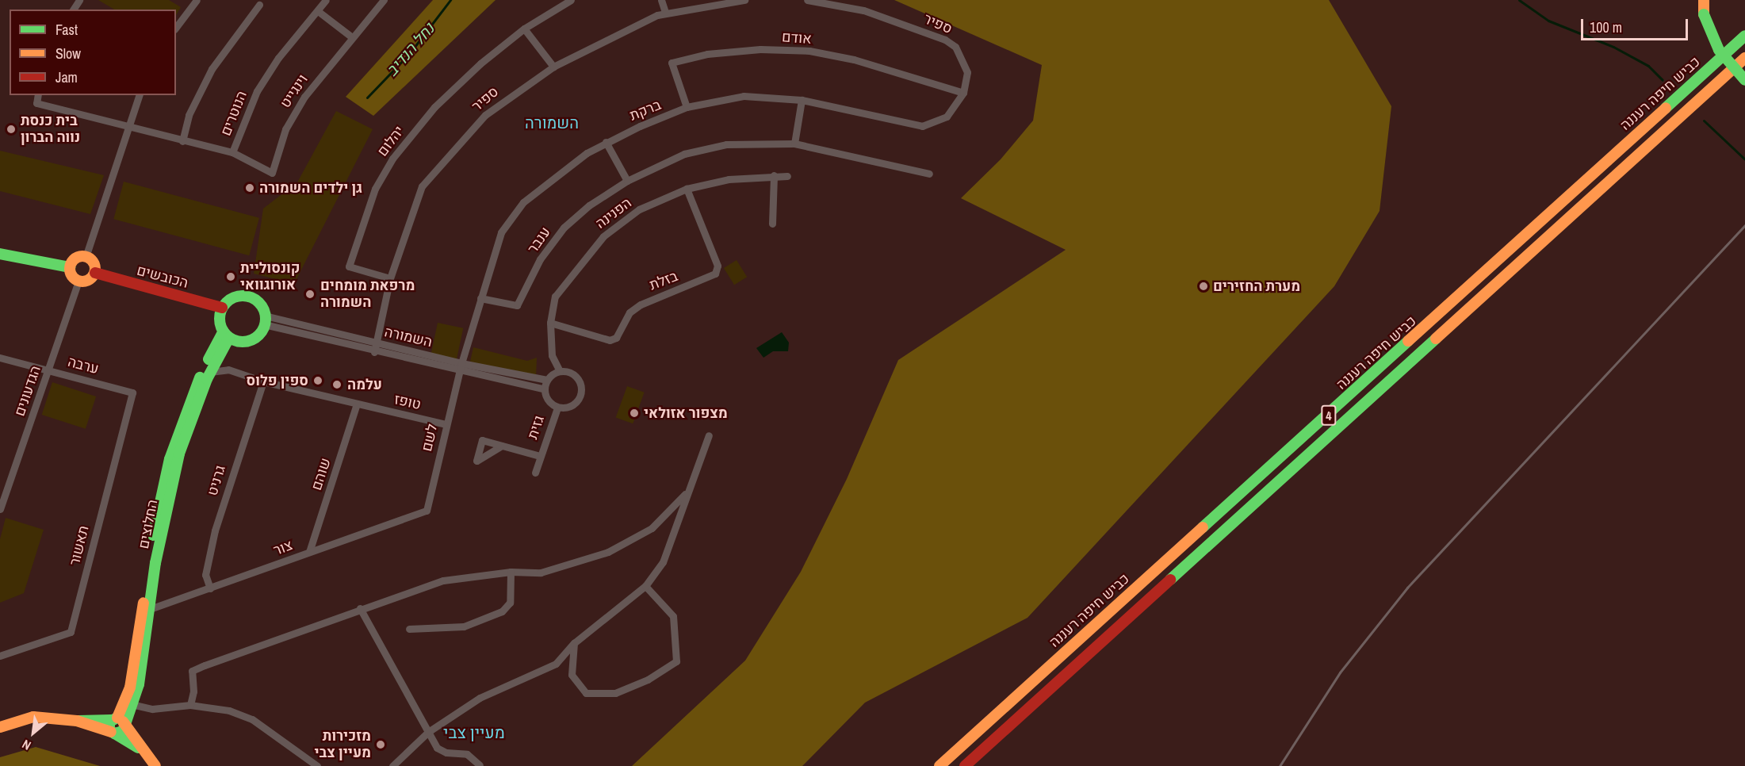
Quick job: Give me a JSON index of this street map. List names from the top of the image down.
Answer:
{
  "streets": {
    "main road": [
      "כביש חיפה רעננה",
      "הכובשים",
      "4",
      "החלוצים"
    ],
    "street": [
      "ספיר",
      "אודם",
      "וינגייט",
      "ברקת",
      "הנוטרים",
      "יהלום",
      "הפנינה",
      "ענבר",
      "בזלת",
      "השמורה",
      "ערבה",
      "הגדעונים",
      "טופז",
      "גזית",
      "לשם",
      "שוהם",
      "גרניט",
      "תאשור",
      "צור"
    ]
  },
  "crossings": [
    ["ספיר", "אודם"],
    ["ספיר", "ברקת"],
    ["ספיר", "יהלום"],
    ["ספיר", "השמורה"],
    ["אודם", "ברקת"],
    ["וינגייט", "הנוטרים"],
    ["ברקת", "ענבר"],
    ["ברקת", "השמורה"],
    ["ברקת", "לשם"],
    ["הפנינה", "בזלת"],
    ["הפנינה", "השמורה"],
    ["הפנינה", "גזית"],
    ["הכובשים", "השמורה"],
    ["הכובשים", "הגדעונים"],
    ["הכובשים", "החלוצים"],
    ["השמורה", "גזית"],
    ["השמורה", "לשם"],
    ["השמורה", "החלוצים"],
    ["ערבה", "הגדעונים"],
    ["ערבה", "תאשור"],
    ["טופז", "לשם"],
    ["טופז", "שוהם"],
    ["טופז", "גרניט"],
    ["טופז", "החלוצים"],
    ["לשם", "צור"],
    ["שוהם", "צור"],
    ["גרניט", "צור"],
    ["החלוצים", "צור"]
  ],
  "districts": ["השמורה", "מעיין צבי"],
  "water": ["נחל הנדיב"],
  "places": [
    "בית כנסת נווה הברון",
    "גן ילדים השמורה",
    "קונסוליית אורוגוואי",
    "מערת החזירים",
    "מרפאת מומחים השמורה",
    "ספין פלוס",
    "עלמה",
    "מצפור אזולאי",
    "מזכירות מעיין צבי"
  ],
  "legend": ["Fast", "Slow", "Jam"],
  "scale_bar": "100 m",
  "north": "bottom left"
}
